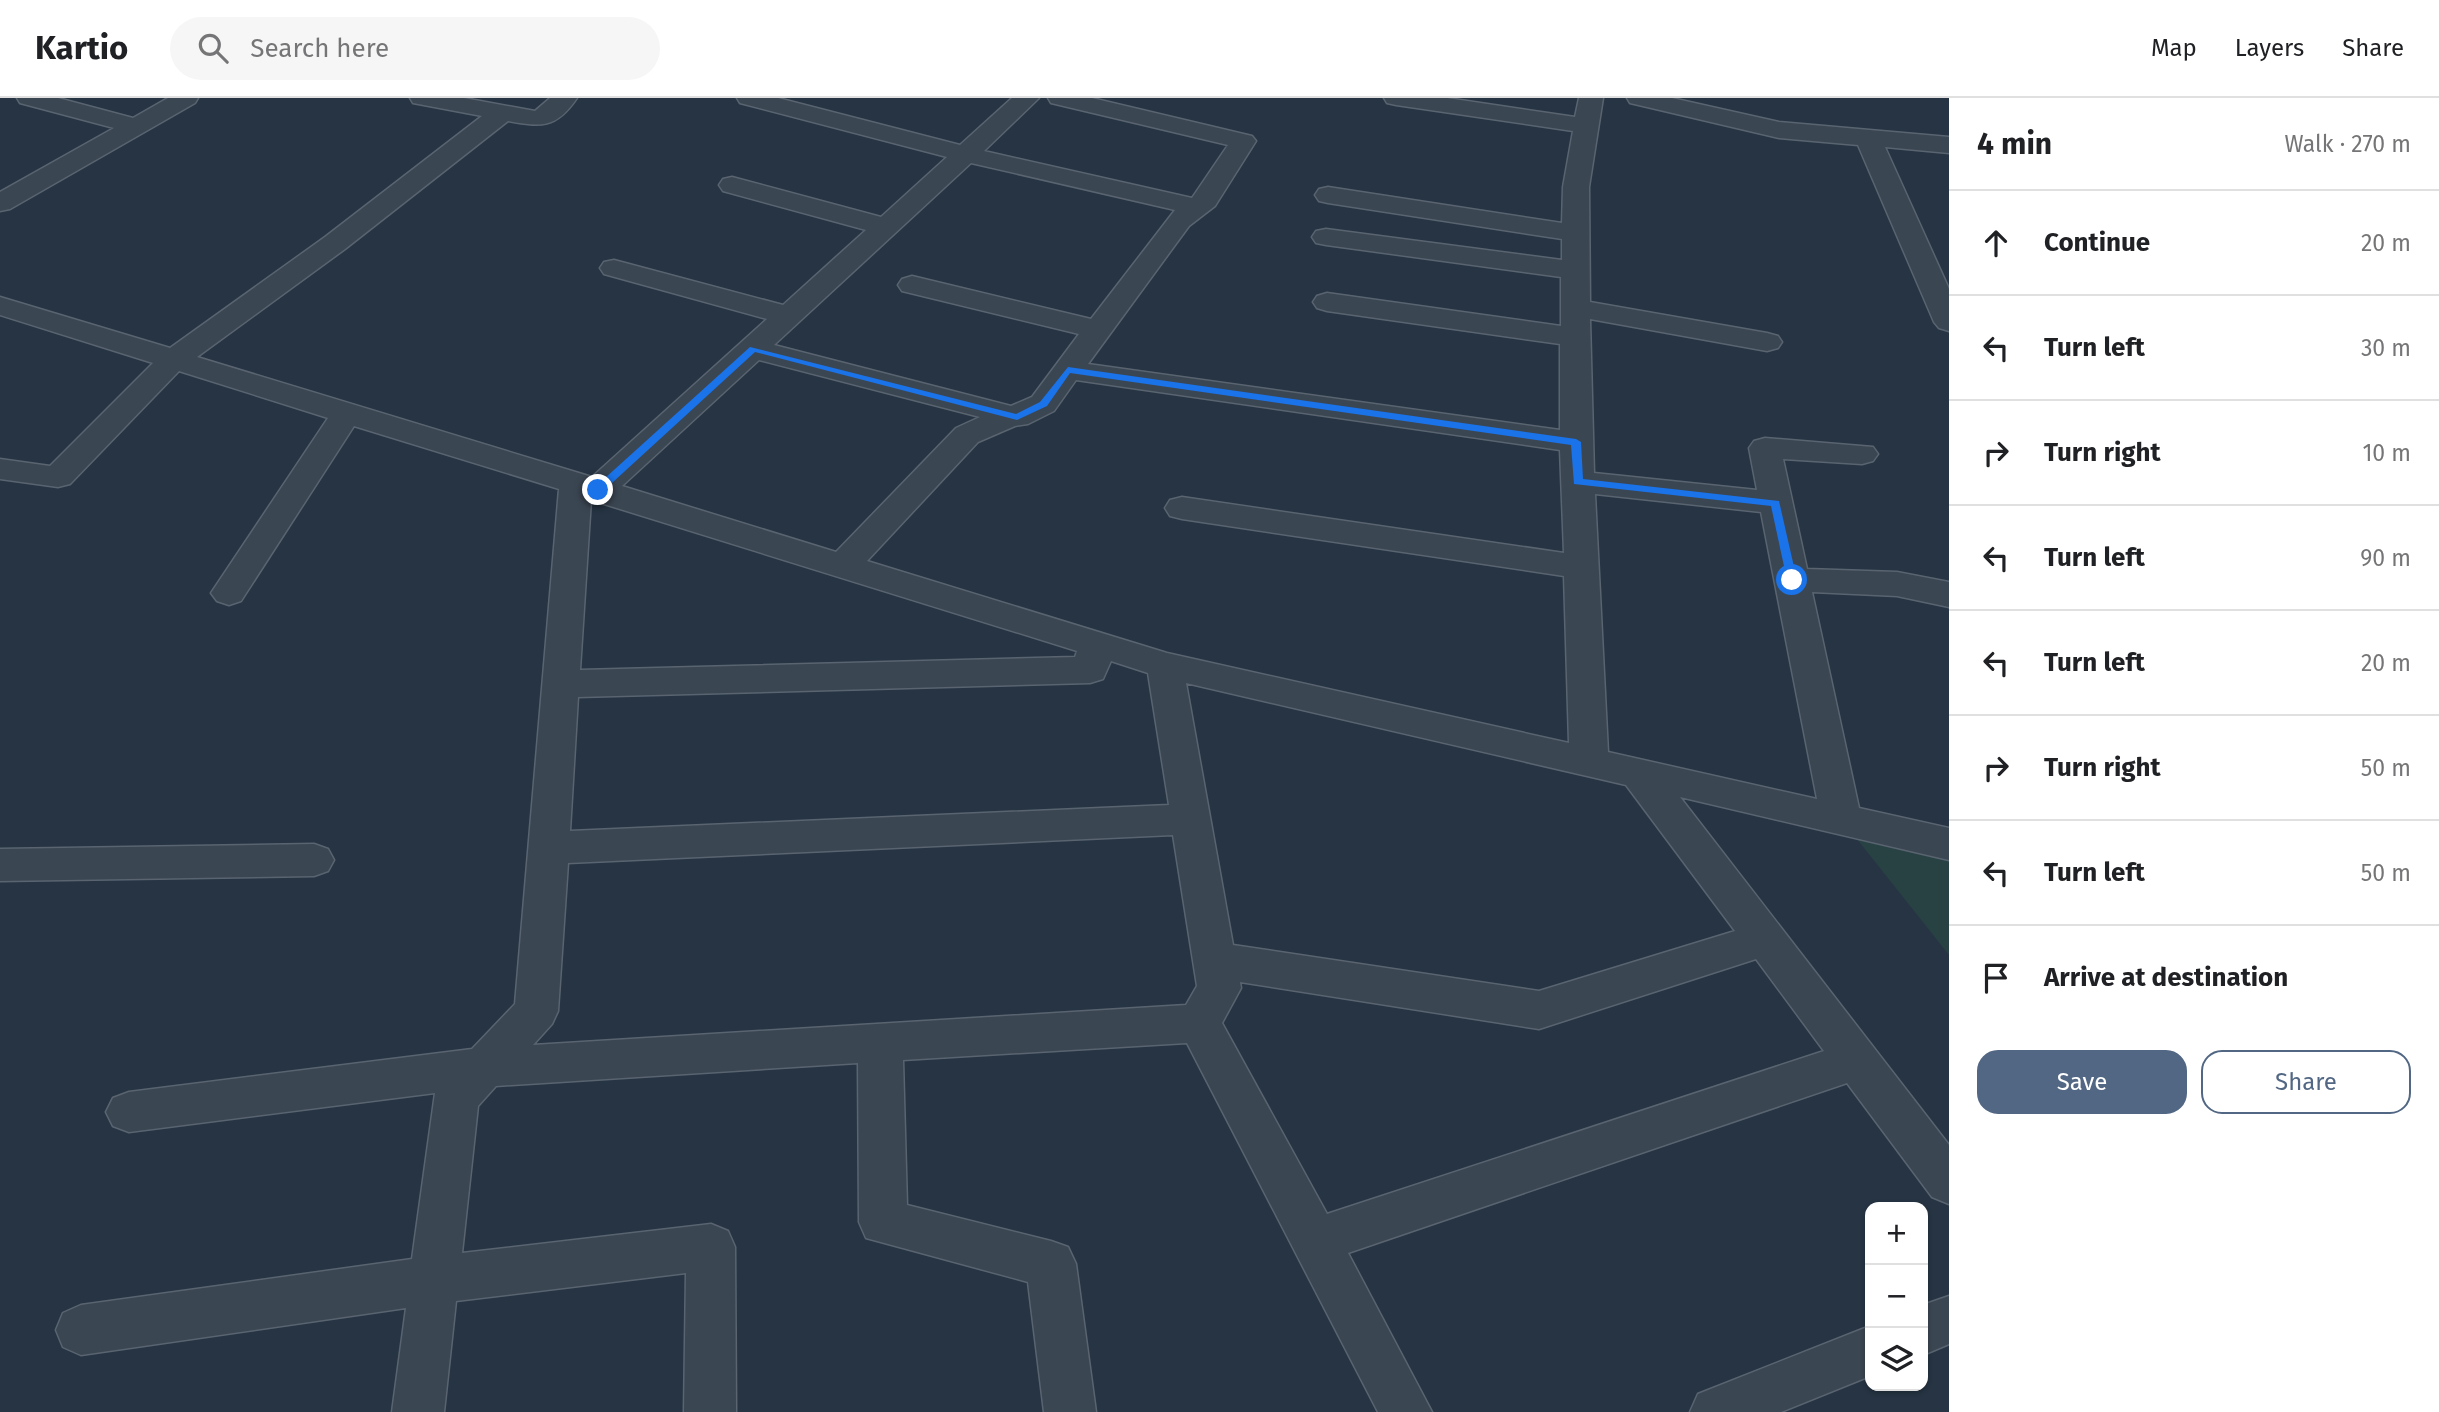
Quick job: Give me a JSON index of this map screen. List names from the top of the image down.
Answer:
{
  "page": {
    "header": "Kartio",
    "search": "Search here",
    "nav": ["Map", "Layers", "Share"],
    "heading": ["4 min", "Walk · 270 m"],
    "list": [
      ["Continue", "20 m"],
      ["Turn left", "30 m"],
      ["Turn right", "10 m"],
      ["Turn left", "90 m"],
      ["Turn left", "20 m"],
      ["Turn right", "50 m"],
      ["Turn left", "50 m"],
      "Arrive at destination"
    ],
    "buttons": ["Save", "Share"],
    "map_buttons": ["+", "−"]
  }
}
